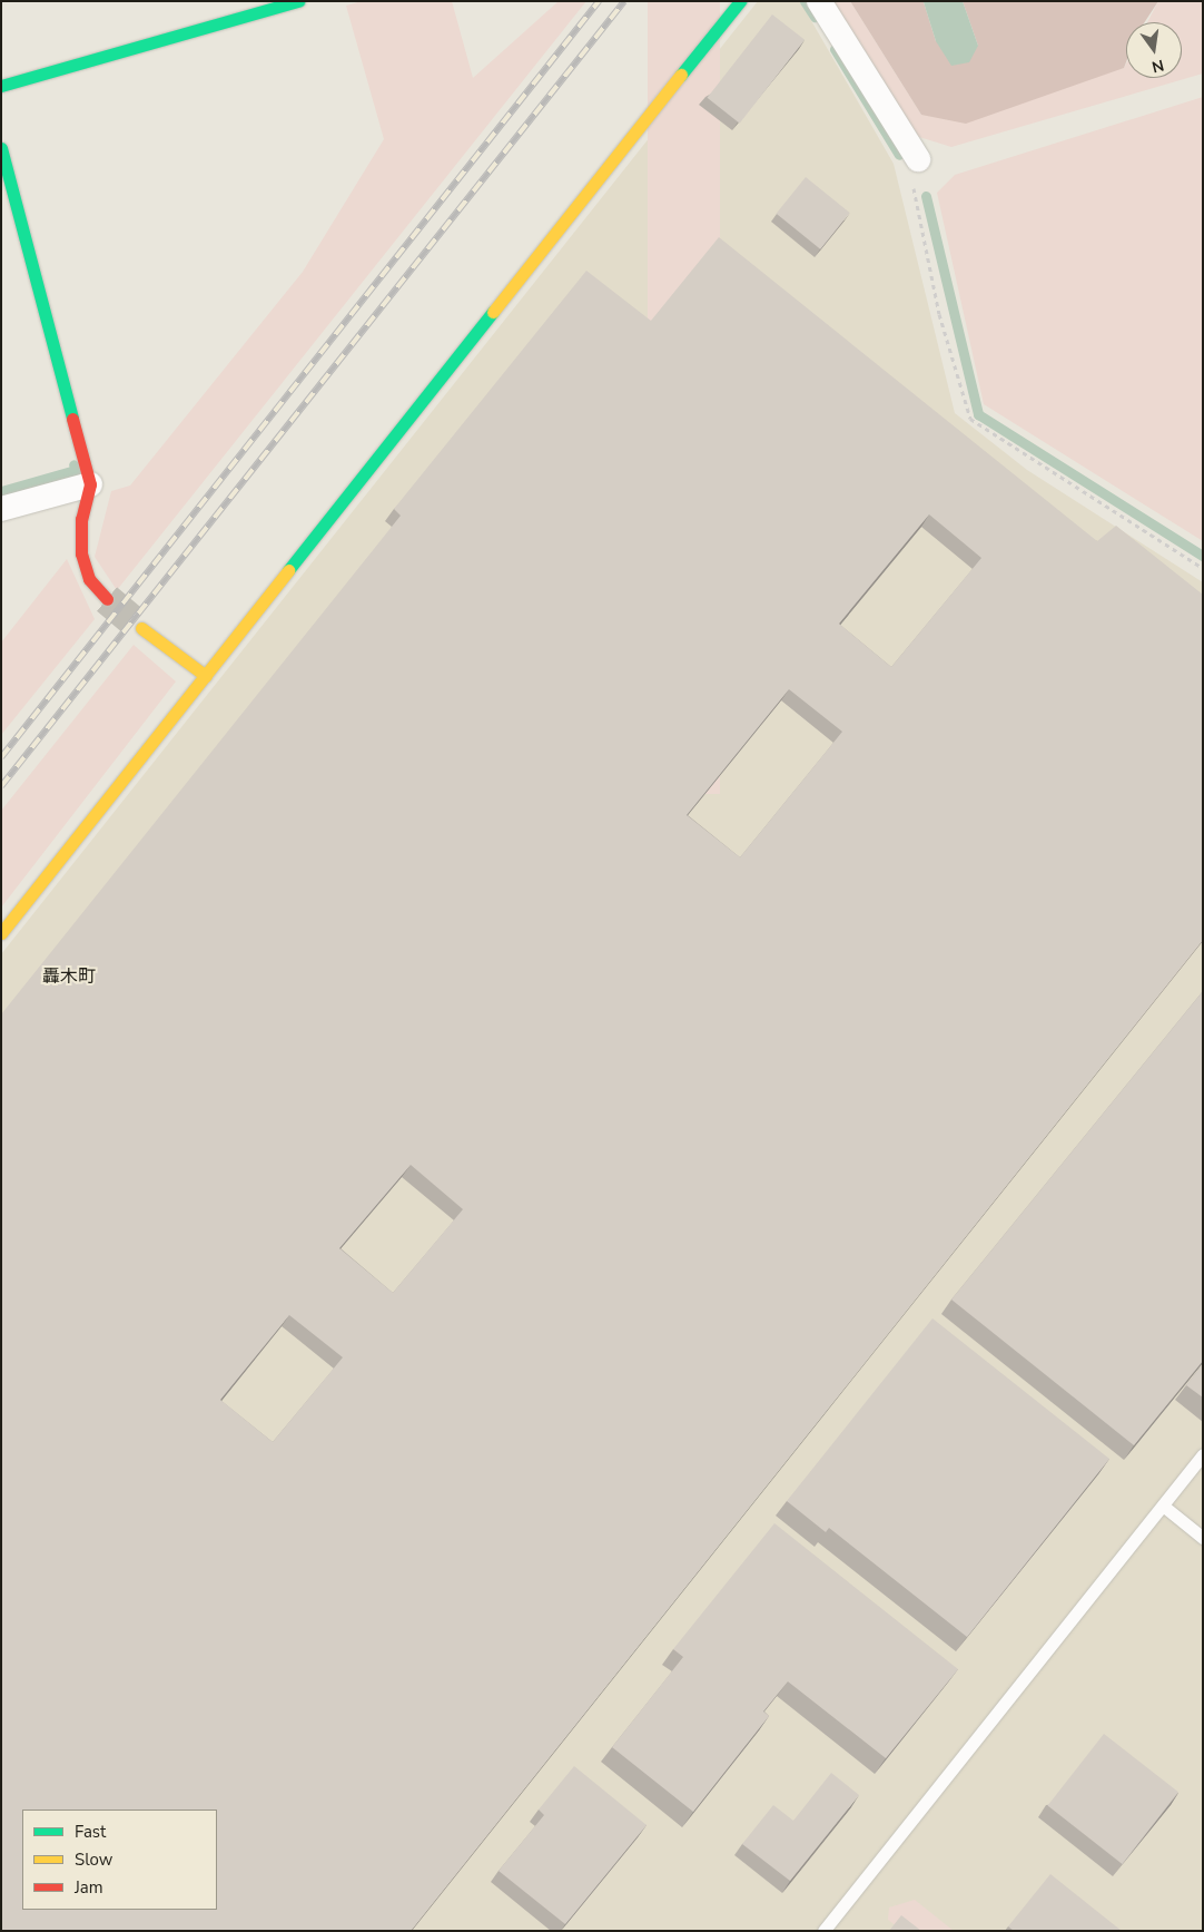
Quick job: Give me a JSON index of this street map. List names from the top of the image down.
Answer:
{
  "districts": ["轟木町"],
  "legend": ["Fast", "Slow", "Jam"],
  "north": "bottom"
}
